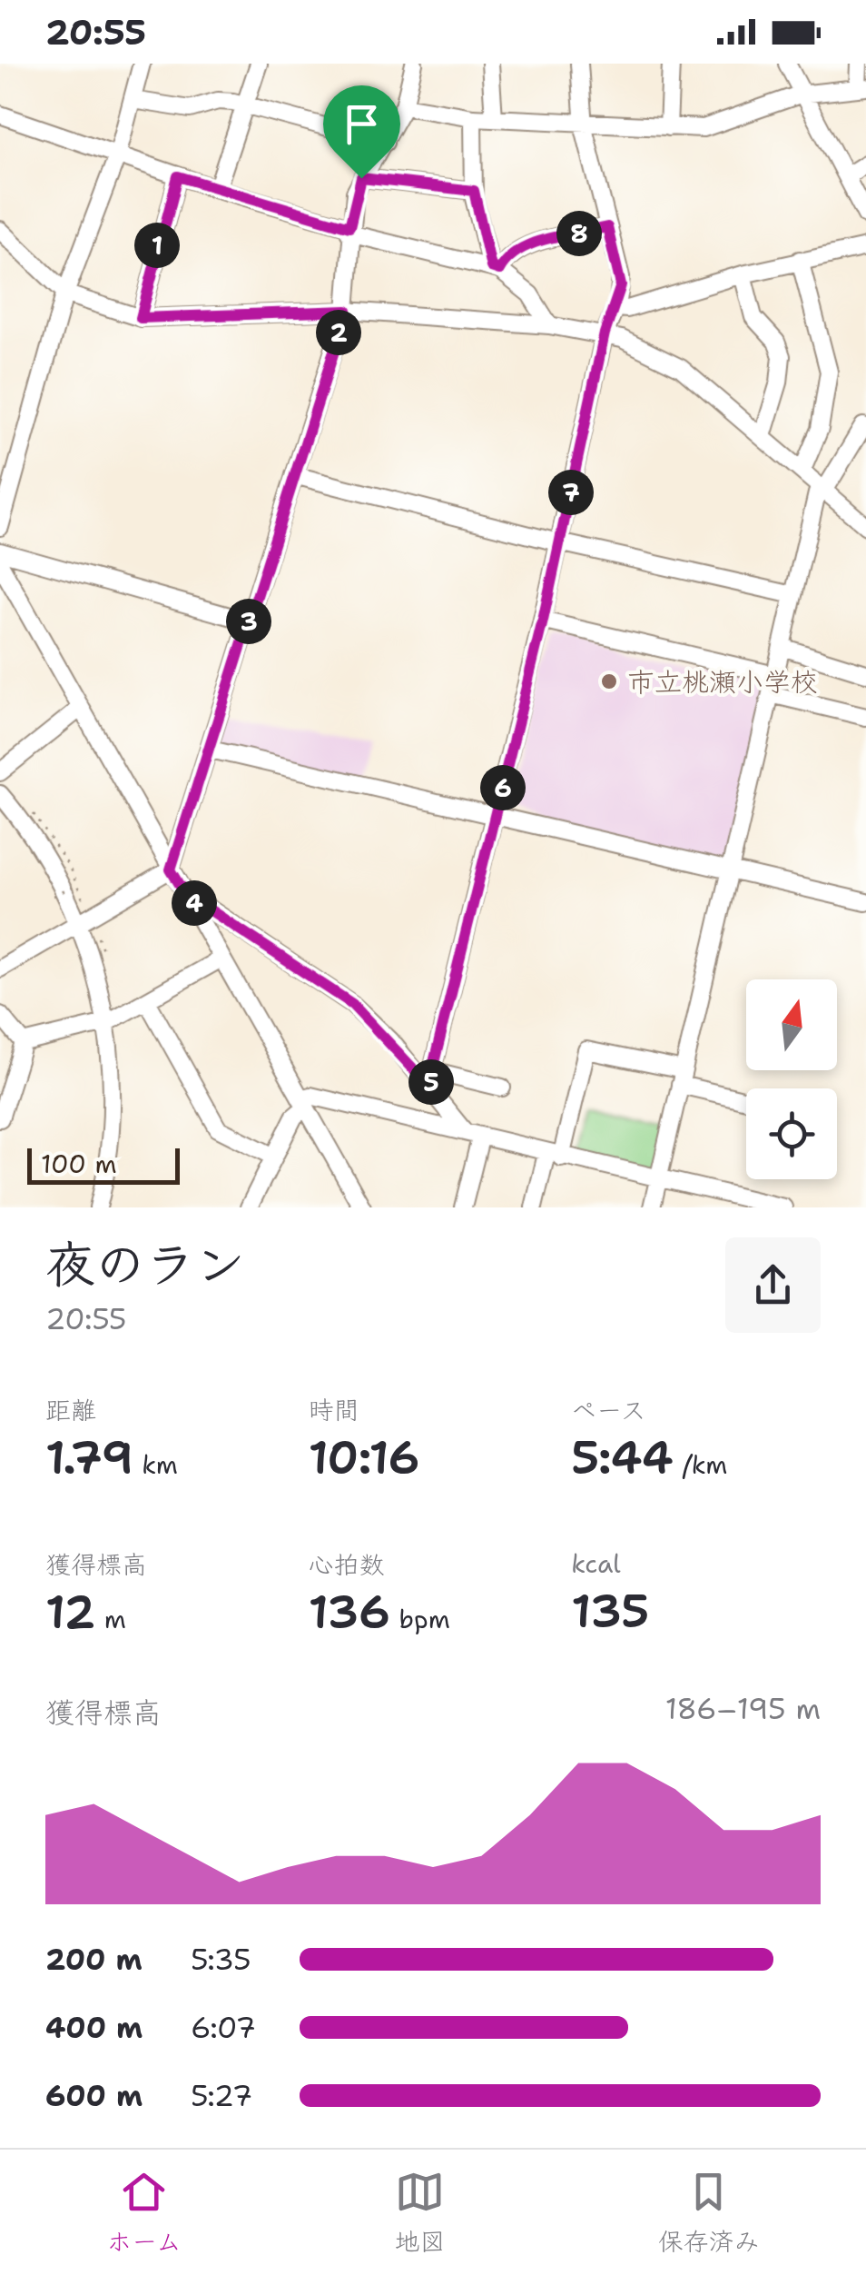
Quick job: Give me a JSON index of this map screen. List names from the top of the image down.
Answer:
{
  "places": ["市立桃瀬小学校"],
  "scale_bar": "100 m",
  "north": "top",
  "page": {
    "status": "20:55",
    "pins": [
      "8",
      "1",
      "2",
      "7",
      "3",
      "6",
      "4",
      "5"
    ],
    "scale": "100 m",
    "heading": ["夜のラン", "20:55"],
    "stats": [
      ["距離", "1.79 km"],
      ["時間", "10:16"],
      ["ペース", "5:44 /km"],
      ["獲得標高", "12 m"],
      ["心拍数", "136 bpm"],
      ["kcal", "135"]
    ],
    "chart": ["獲得標高", "186–195 m"],
    "list": [
      {
        "name": "200 m",
        "note": "5:35"
      },
      {
        "name": "400 m",
        "note": "6:07"
      },
      {
        "name": "600 m",
        "note": "5:27"
      }
    ],
    "tabs": ["ホーム", "地図", "保存済み"]
  }
}
